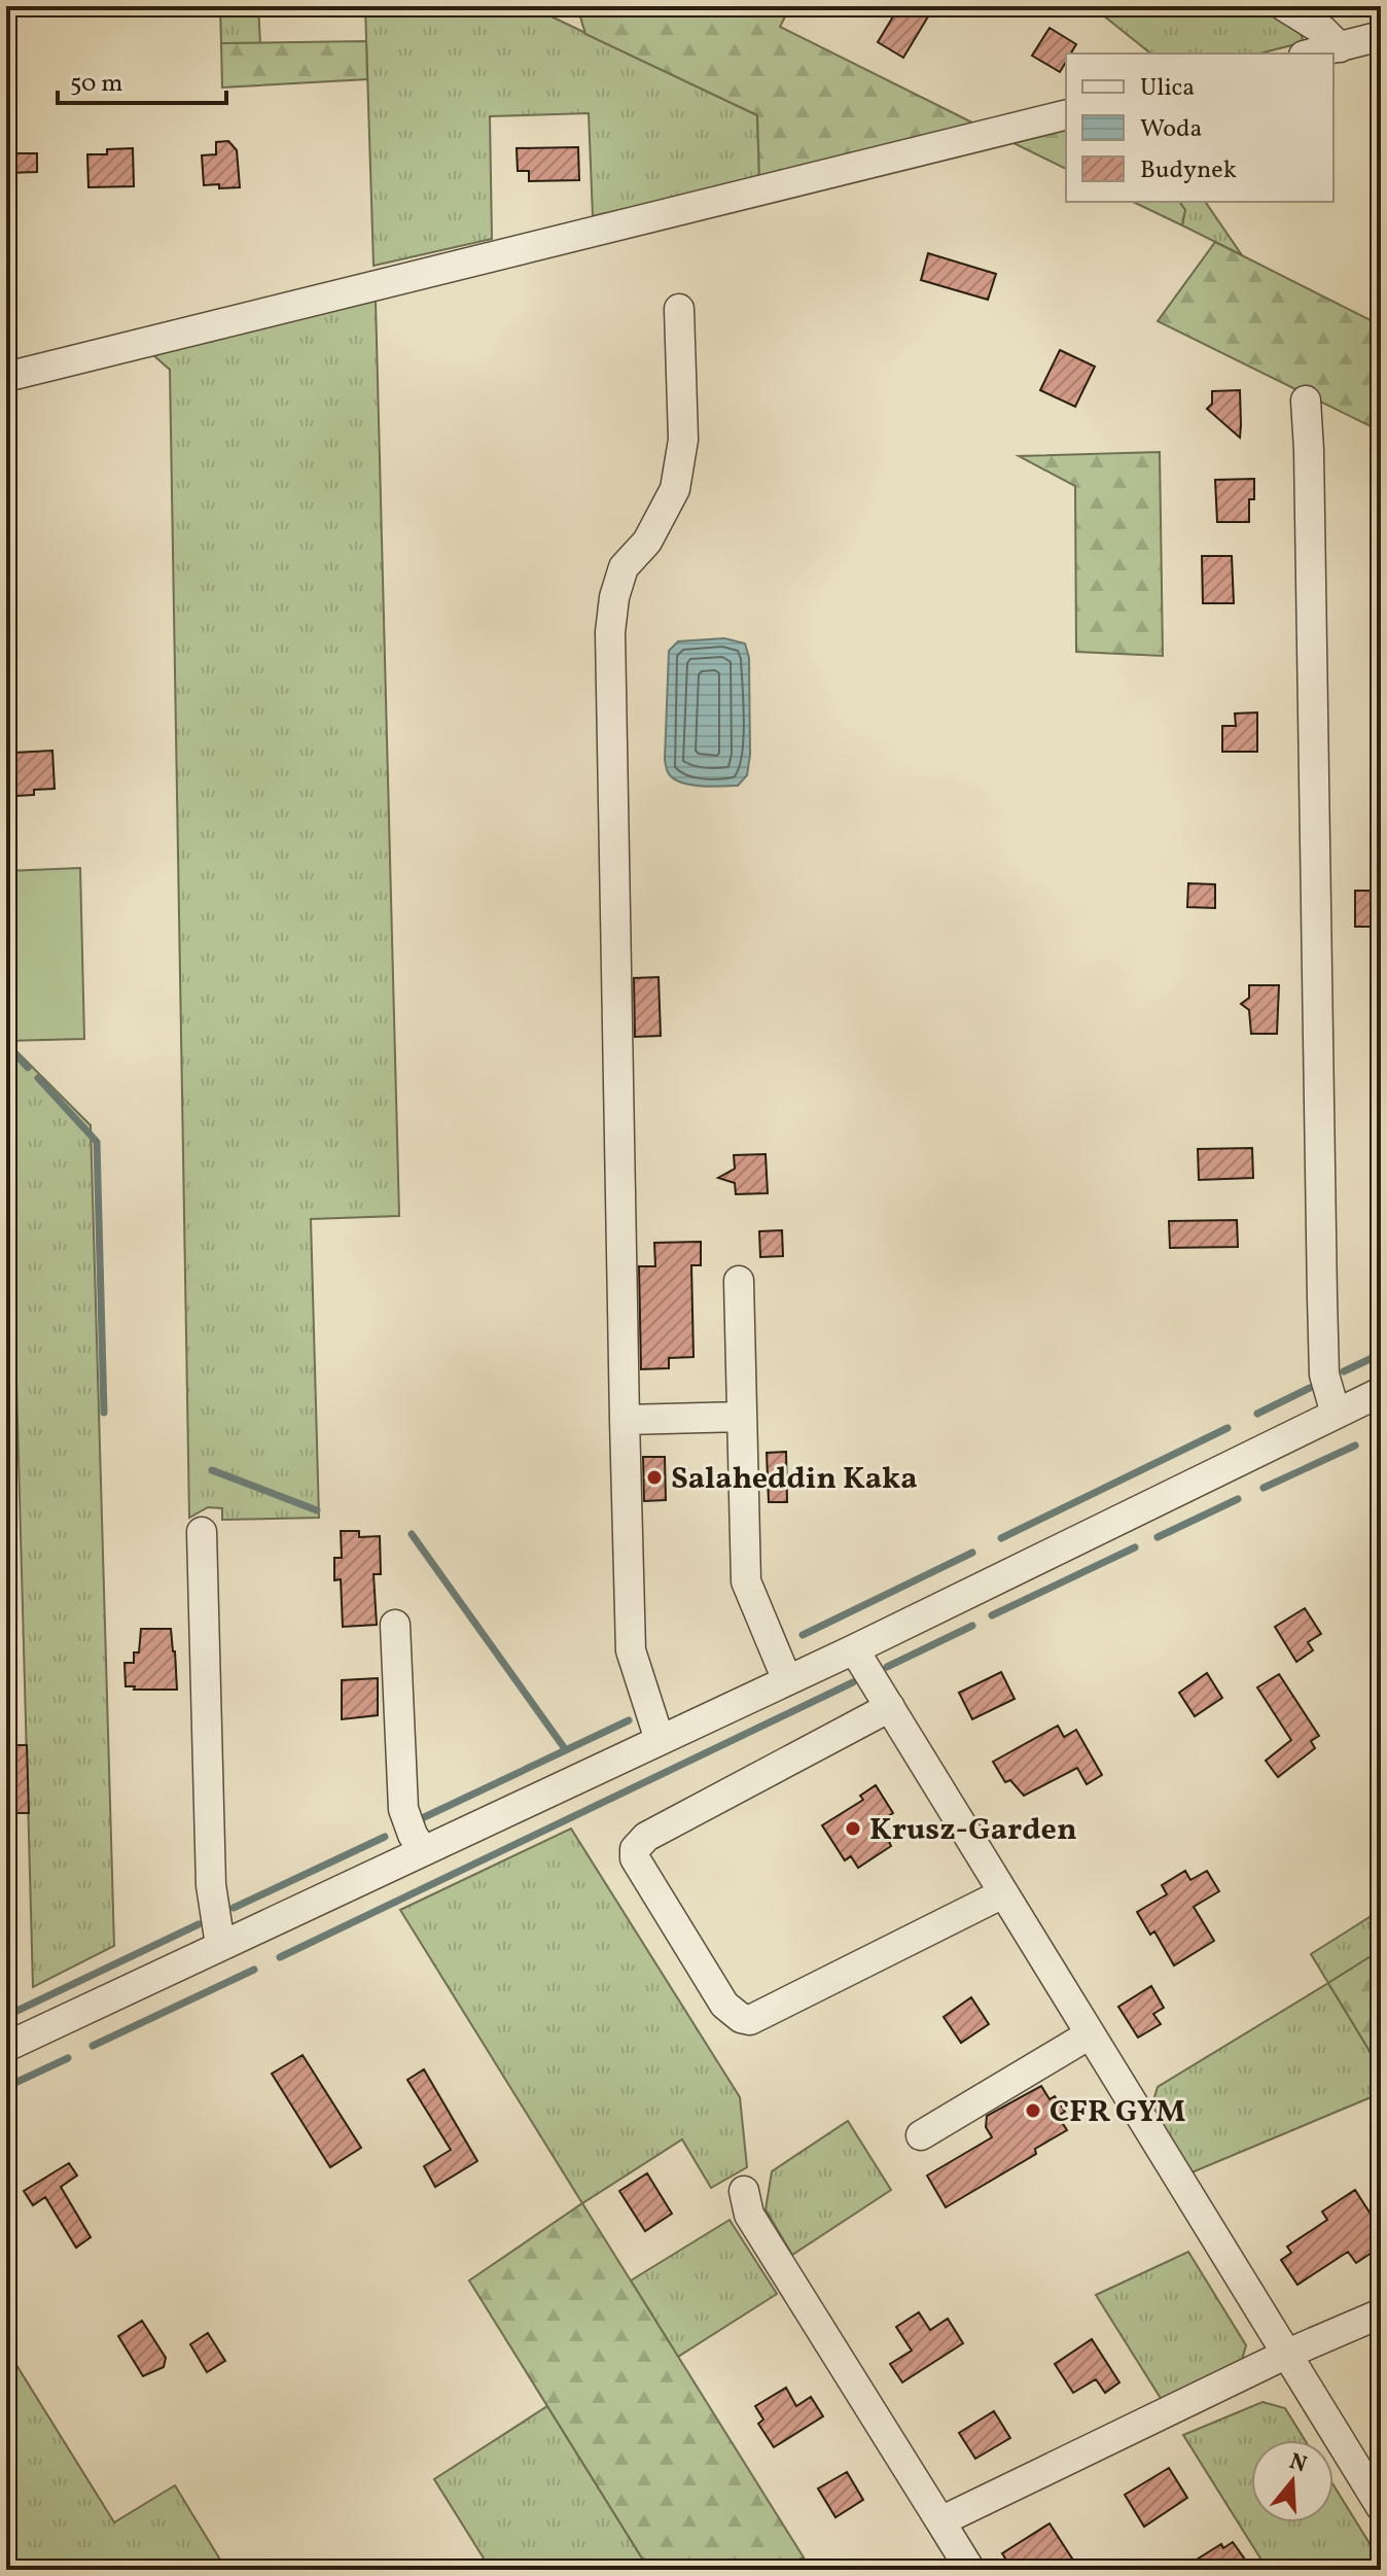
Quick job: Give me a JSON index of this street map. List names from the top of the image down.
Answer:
{
  "places": ["Salaheddin Kaka", "Krusz-Garden", "CFR GYM"],
  "legend": ["Ulica", "Woda", "Budynek"],
  "scale_bar": "50 m",
  "north": "top"
}
